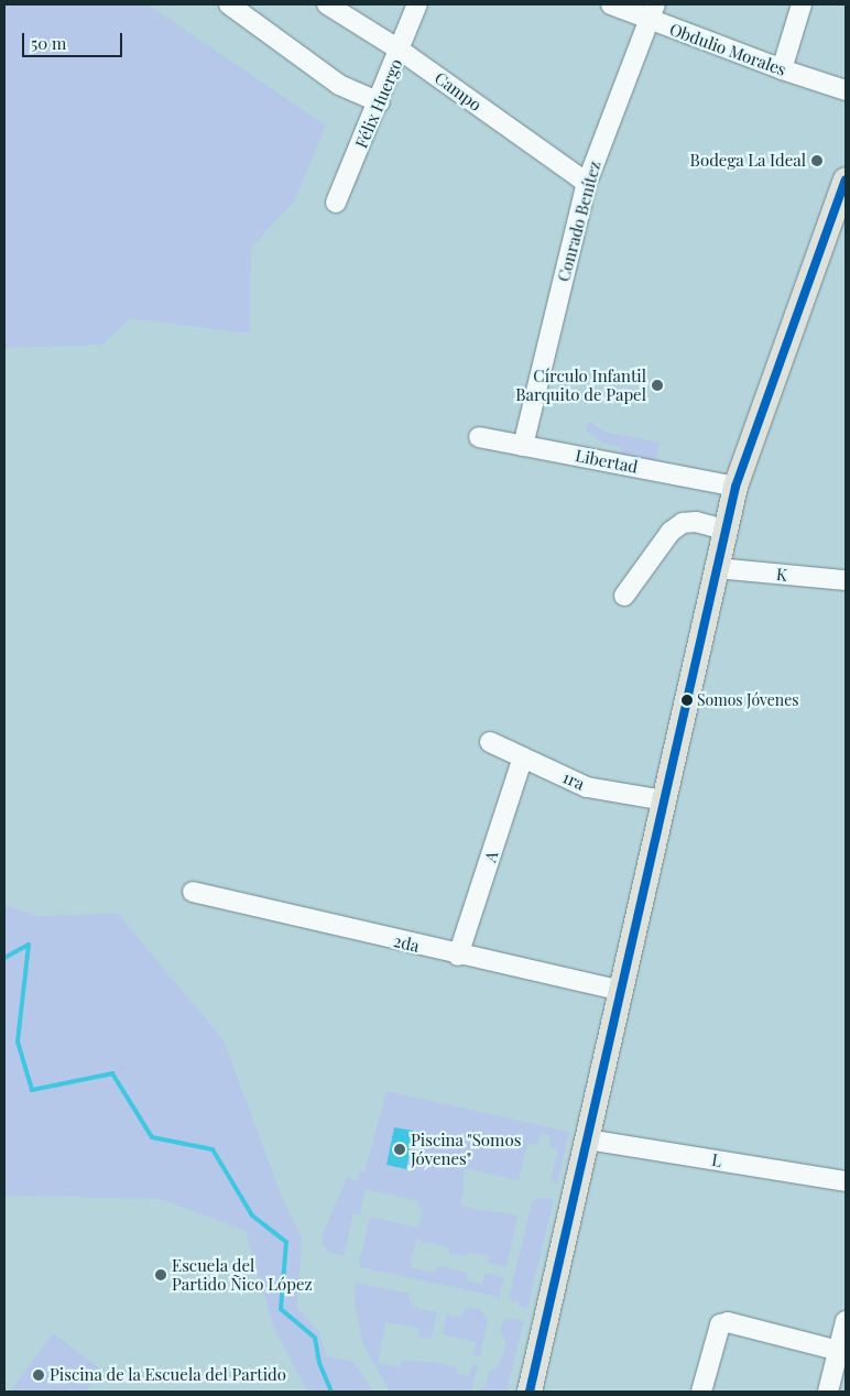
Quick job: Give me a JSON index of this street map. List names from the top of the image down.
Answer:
{
  "streets": {
    "street": [
      "Obdulio Morales",
      "Campo",
      "Félix Huergo",
      "Conrado Benítez",
      "Libertad",
      "K",
      "1ra",
      "A",
      "2da",
      "L"
    ]
  },
  "crossings": [
    ["Obdulio Morales", "Conrado Benítez"],
    ["Campo", "Félix Huergo"],
    ["Campo", "Conrado Benítez"],
    ["Conrado Benítez", "Libertad"],
    ["1ra", "A"],
    ["A", "2da"]
  ],
  "places": [
    "Bodega La Ideal",
    "Círculo Infantil Barquito de Papel",
    "Somos Jóvenes",
    "Piscina \"Somos Jóvenes\"",
    "Escuela del Partido Ñico López",
    "Piscina de la Escuela del Partido"
  ],
  "scale_bar": "50 m"
}
